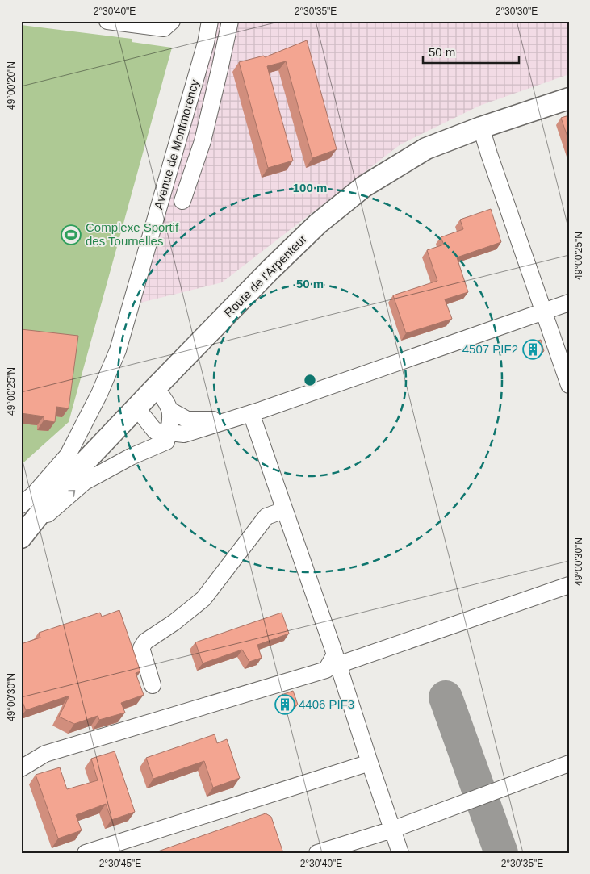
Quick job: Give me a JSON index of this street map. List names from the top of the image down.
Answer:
{
  "streets": {
    "main road": ["Route de l'Arpenteur"],
    "street": ["Avenue de Montmorency"]
  },
  "places": {
    "sports": ["Complexe Sportif des Tournelles"],
    "building": ["4507 PIF2", "4406 PIF3"]
  },
  "scale_bar": "50 m",
  "coordinates": [
    "2°30'40\"E",
    "2°30'35\"E",
    "2°30'30\"E",
    "49°00'20\"N",
    "49°00'25\"N",
    "49°00'30\"N",
    "2°30'45\"E"
  ],
  "rings": ["100 m", "50 m"]
}
